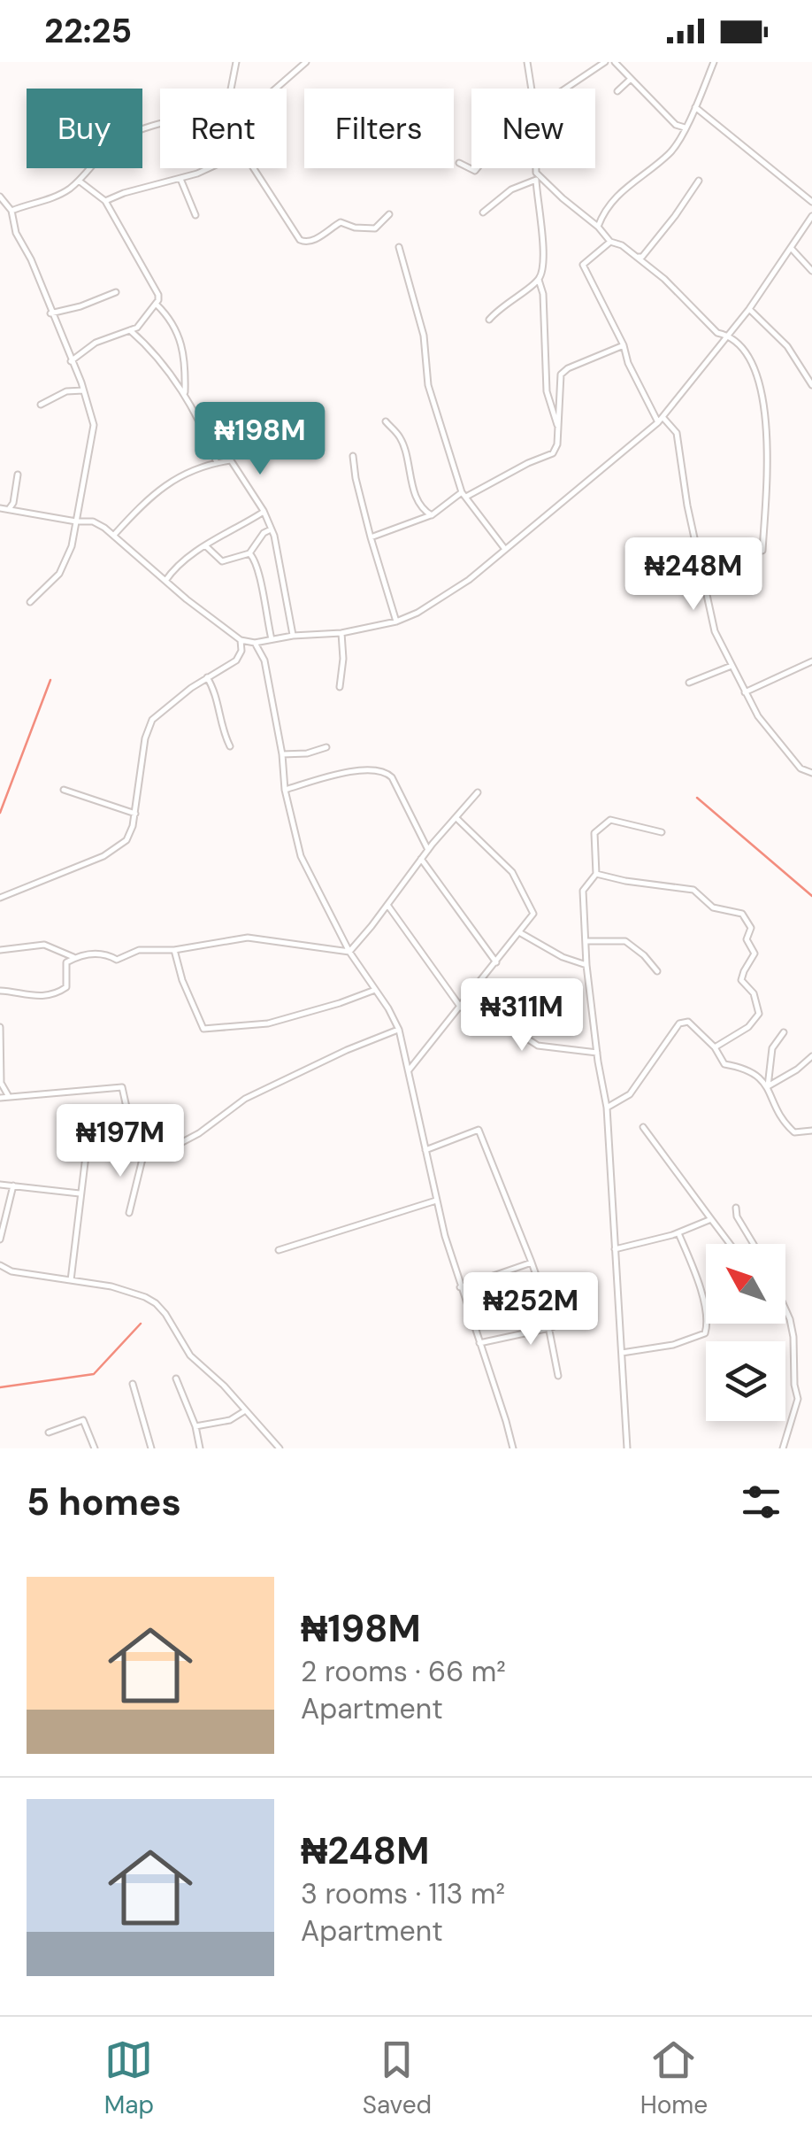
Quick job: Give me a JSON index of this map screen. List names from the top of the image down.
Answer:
{
  "north": "top left",
  "page": {
    "status": "22:25",
    "chip": [
      "Buy",
      "Rent",
      "Filters",
      "New"
    ],
    "price": [
      "₦198M",
      "₦248M",
      "₦311M",
      "₦197M",
      "₦252M"
    ],
    "heading": "5 homes",
    "list": [
      {
        "name": "₦198M",
        "note": "2 rooms · 66 m² · Apartment"
      },
      {
        "name": "₦248M",
        "note": "3 rooms · 113 m² · Apartment"
      }
    ],
    "tabs": ["Map", "Saved", "Home"]
  }
}
